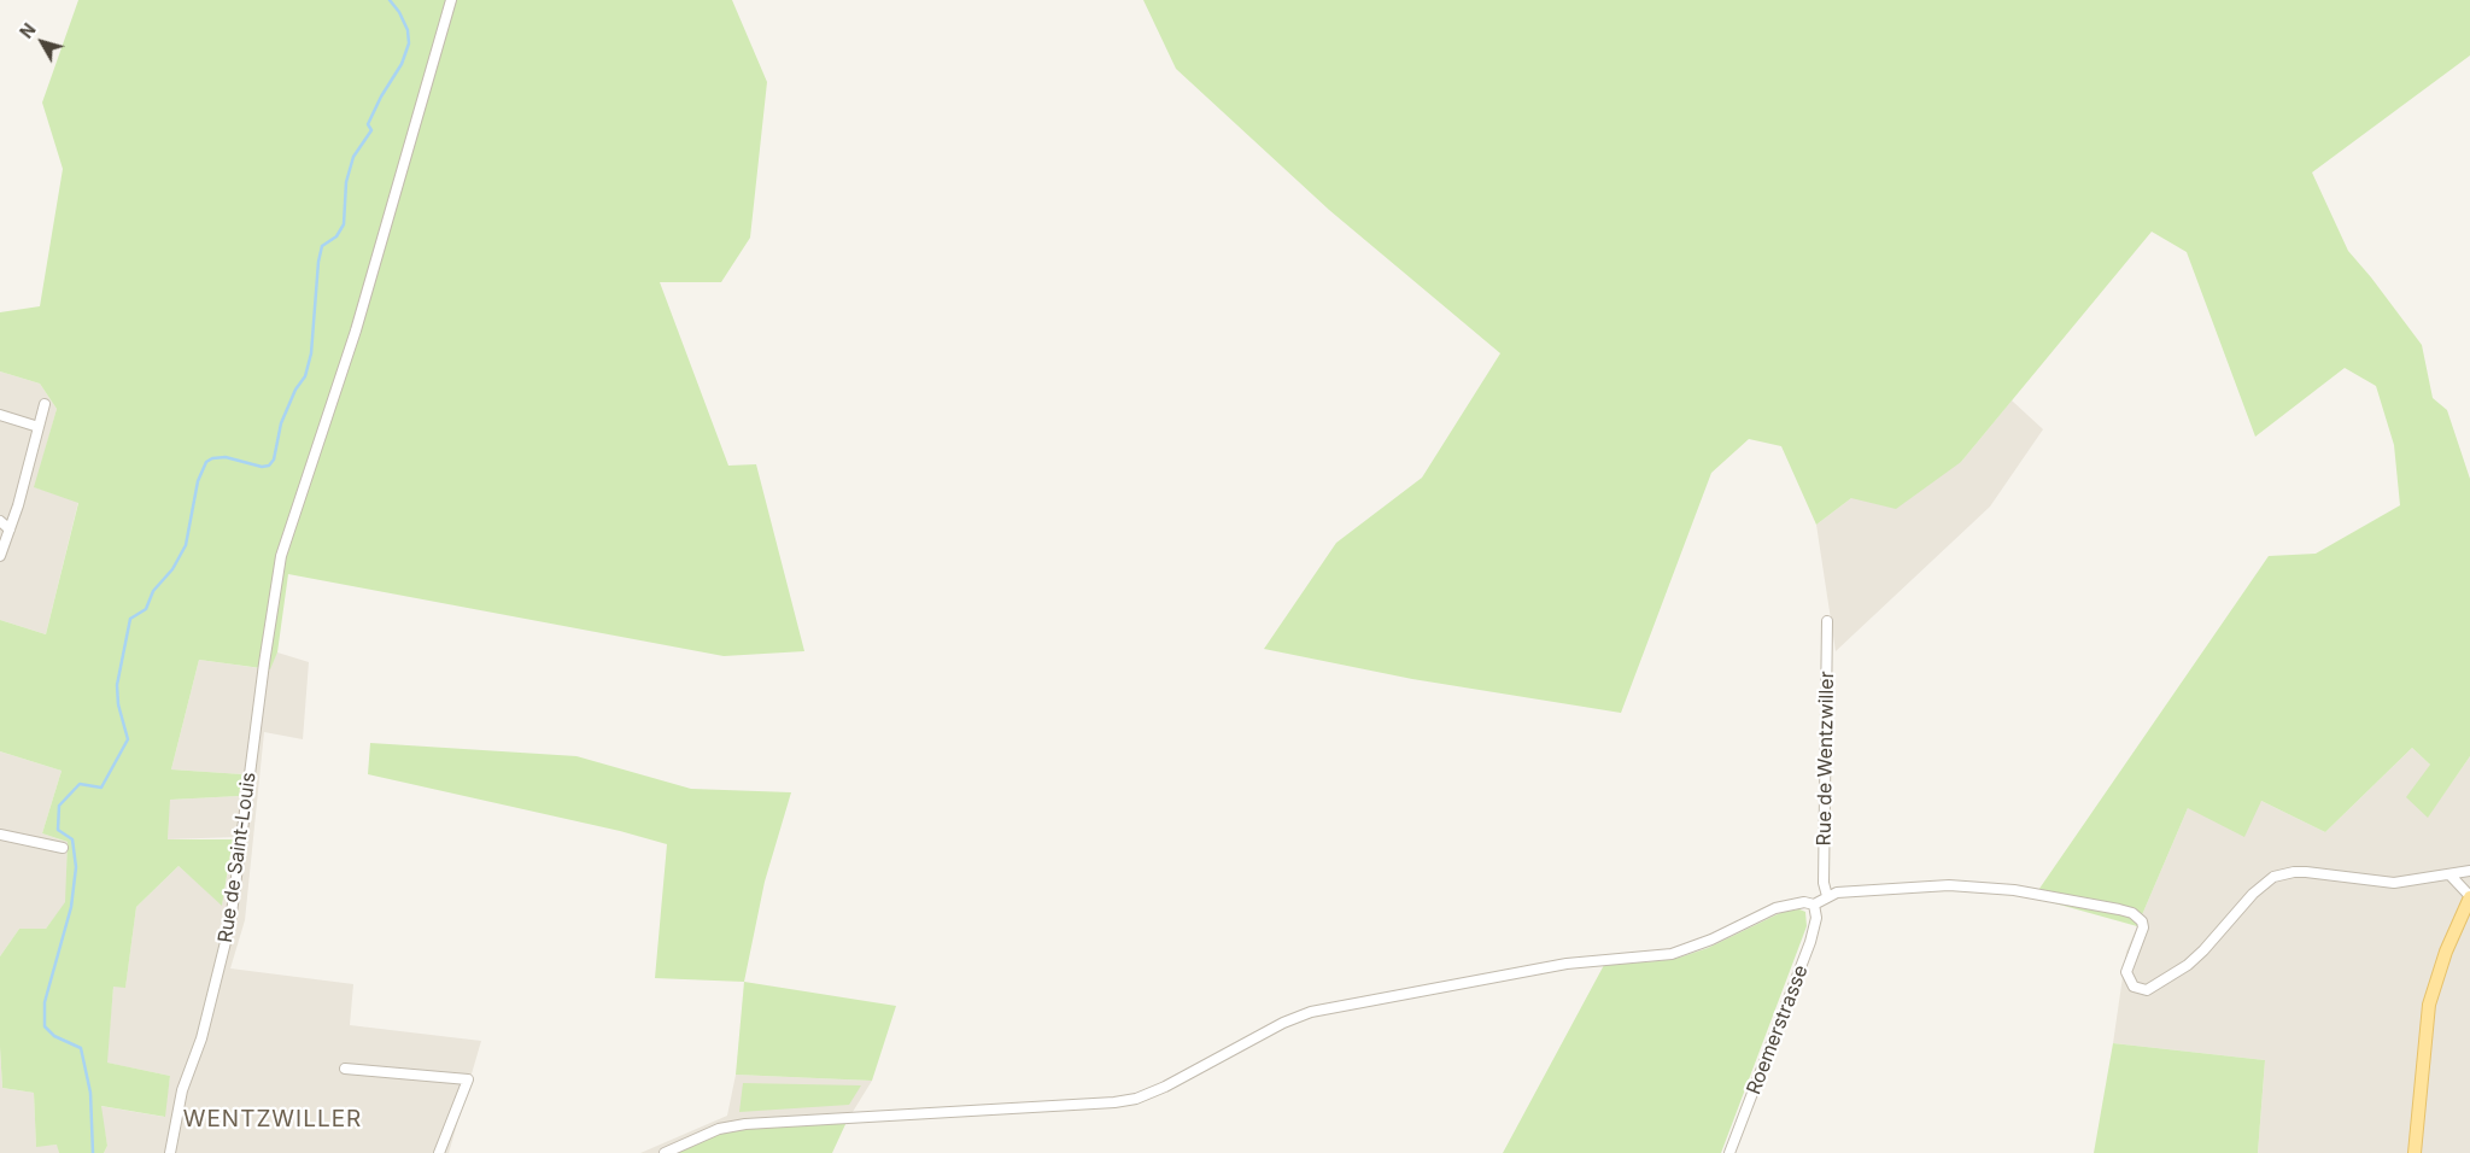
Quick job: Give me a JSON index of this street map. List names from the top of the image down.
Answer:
{
  "streets": {
    "street": ["Rue de Wentzwiller", "Rue de Saint-Louis", "Roemerstrasse"]
  },
  "districts": ["WENTZWILLER"],
  "north": "top left"
}
